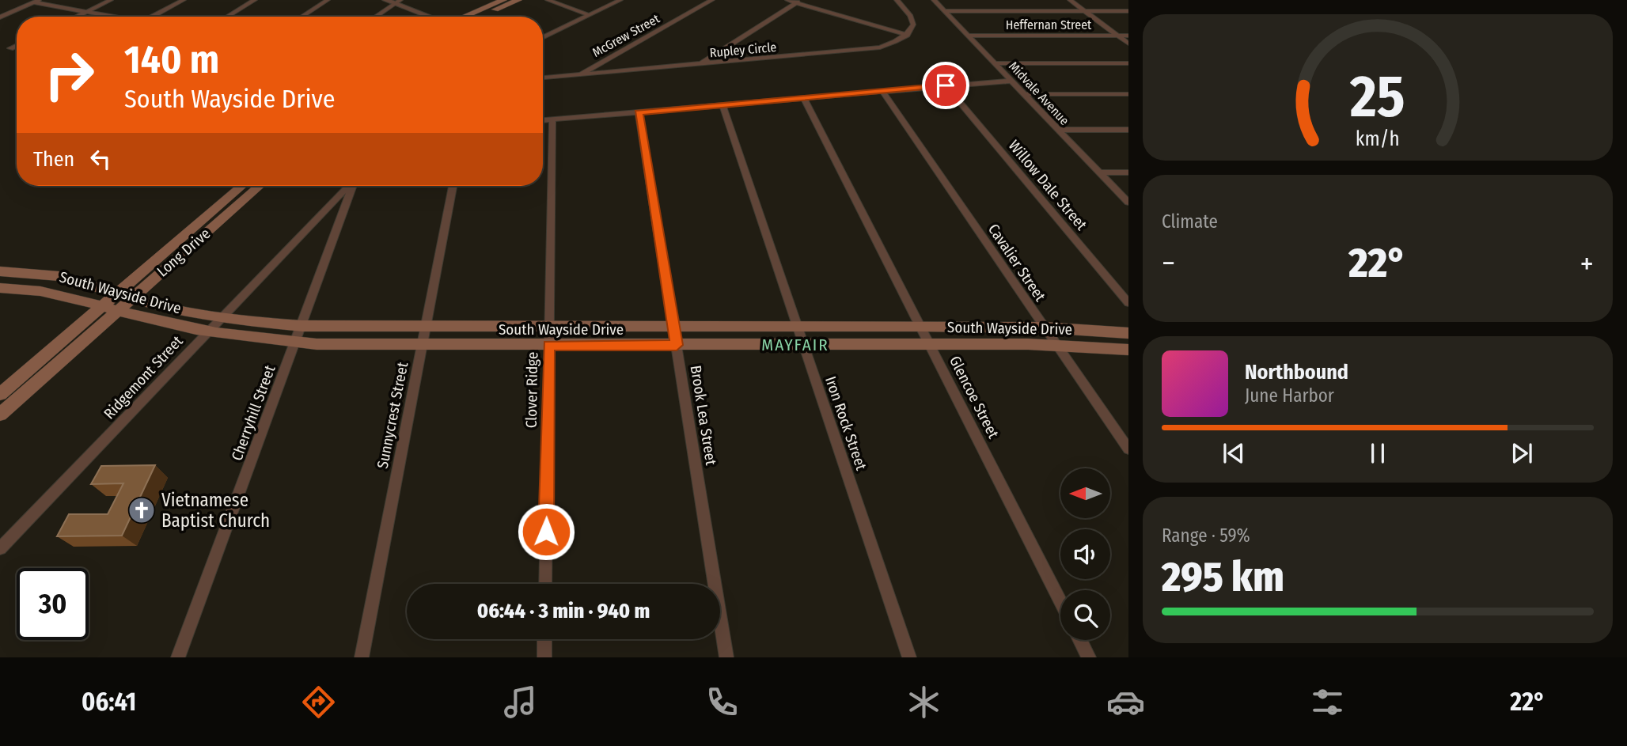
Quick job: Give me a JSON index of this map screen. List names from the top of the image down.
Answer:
{
  "streets": {
    "main road": ["Long Drive", "South Wayside Drive"],
    "street": [
      "Heffernan Street",
      "McGrew Street",
      "Rupley Circle",
      "Midvale Avenue",
      "Willow Dale Street",
      "Cavalier Street",
      "Ridgemont Street",
      "Clover Ridge",
      "Glencoe Street",
      "Cherryhill Street",
      "Sunnycrest Street",
      "Brook Lea Street",
      "Iron Rock Street"
    ]
  },
  "crossings": [
    ["Heffernan Street", "Midvale Avenue"],
    ["McGrew Street", "Rupley Circle"],
    ["Long Drive", "South Wayside Drive"],
    ["Cavalier Street", "South Wayside Drive"],
    ["South Wayside Drive", "Ridgemont Street"],
    ["South Wayside Drive", "Clover Ridge"],
    ["South Wayside Drive", "Glencoe Street"],
    ["South Wayside Drive", "Cherryhill Street"],
    ["South Wayside Drive", "Sunnycrest Street"],
    ["South Wayside Drive", "Brook Lea Street"],
    ["South Wayside Drive", "Iron Rock Street"]
  ],
  "districts": ["MAYFAIR"],
  "places": {
    "church": ["Vietnamese Baptist Church"]
  },
  "north": "left",
  "page": {
    "turn": ["140 m", "South Wayside Drive"],
    "then": "Then",
    "tile": [
      "Climate",
      ["Range · 59%", "295 km"]
    ],
    "heat": ["−", "22°", "+"],
    "song": ["Northbound", "June Harbor"],
    "limit": "30",
    "trip": "06:44 · 3 min · 940 m",
    "tabs": ["06:41", "22°"],
    "gauge": ["25", "km/h"]
  }
}
